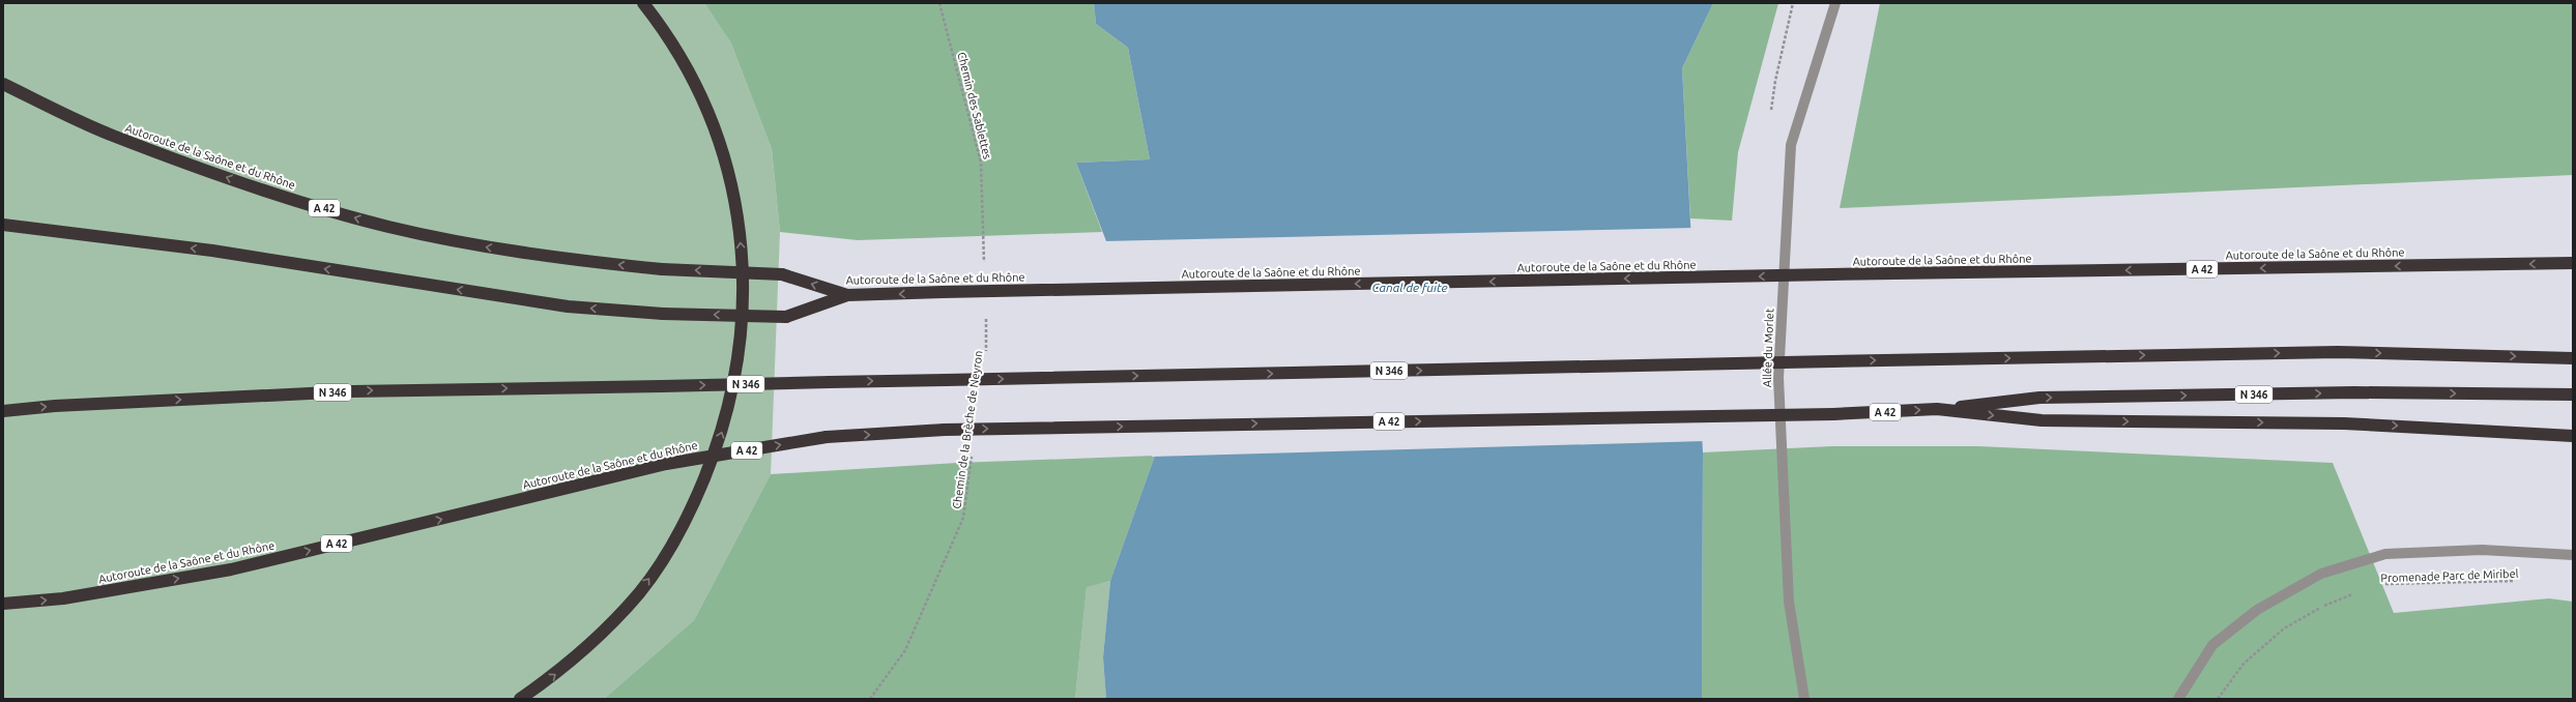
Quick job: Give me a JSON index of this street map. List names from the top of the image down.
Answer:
{
  "streets": {
    "highway": ["Autoroute de la Saône et du Rhône", "A 42", "N 346"],
    "street": ["Allée du Morlet"],
    "path": ["Chemin des Sablettes", "Chemin de la Brèche de Neyron", "Promenade Parc de Miribel"]
  },
  "crossings": [
    ["Autoroute de la Saône et du Rhône", "N 346"]
  ],
  "water": ["Canal de fuite"]
}
